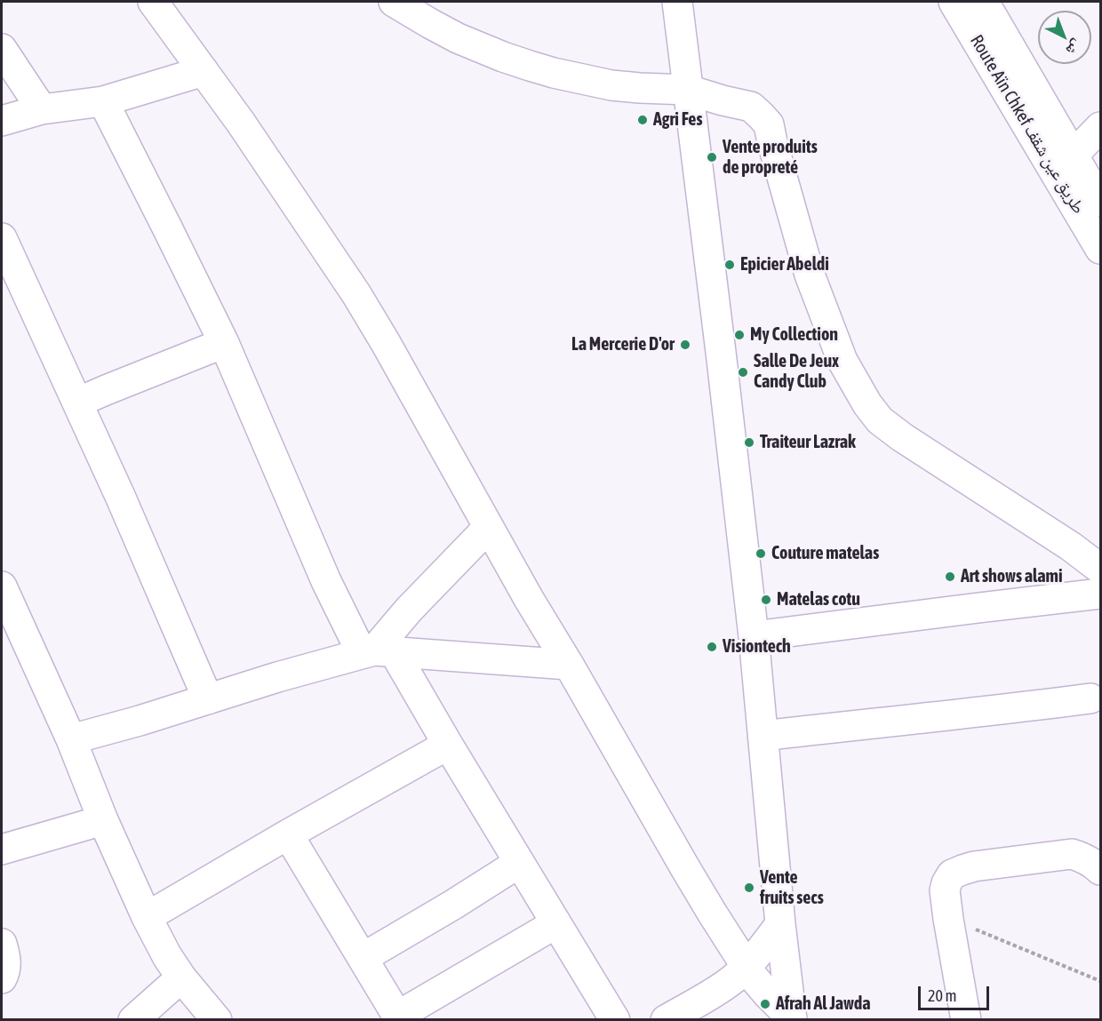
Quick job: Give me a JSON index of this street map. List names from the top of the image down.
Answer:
{
  "streets": {
    "street": ["Route Aïn Chkef طريق عين شقف"]
  },
  "places": [
    "Agri Fes",
    "Vente produits de propreté",
    "Epicier Abeldi",
    "My Collection",
    "La Mercerie D'or",
    "Salle De Jeux Candy Club",
    "Traiteur Lazrak",
    "Couture matelas",
    "Art shows alami",
    "Matelas cotu",
    "Visiontech",
    "Vente fruits secs",
    "Afrah Al Jawda"
  ],
  "scale_bar": "20 m",
  "north": "bottom right"
}
